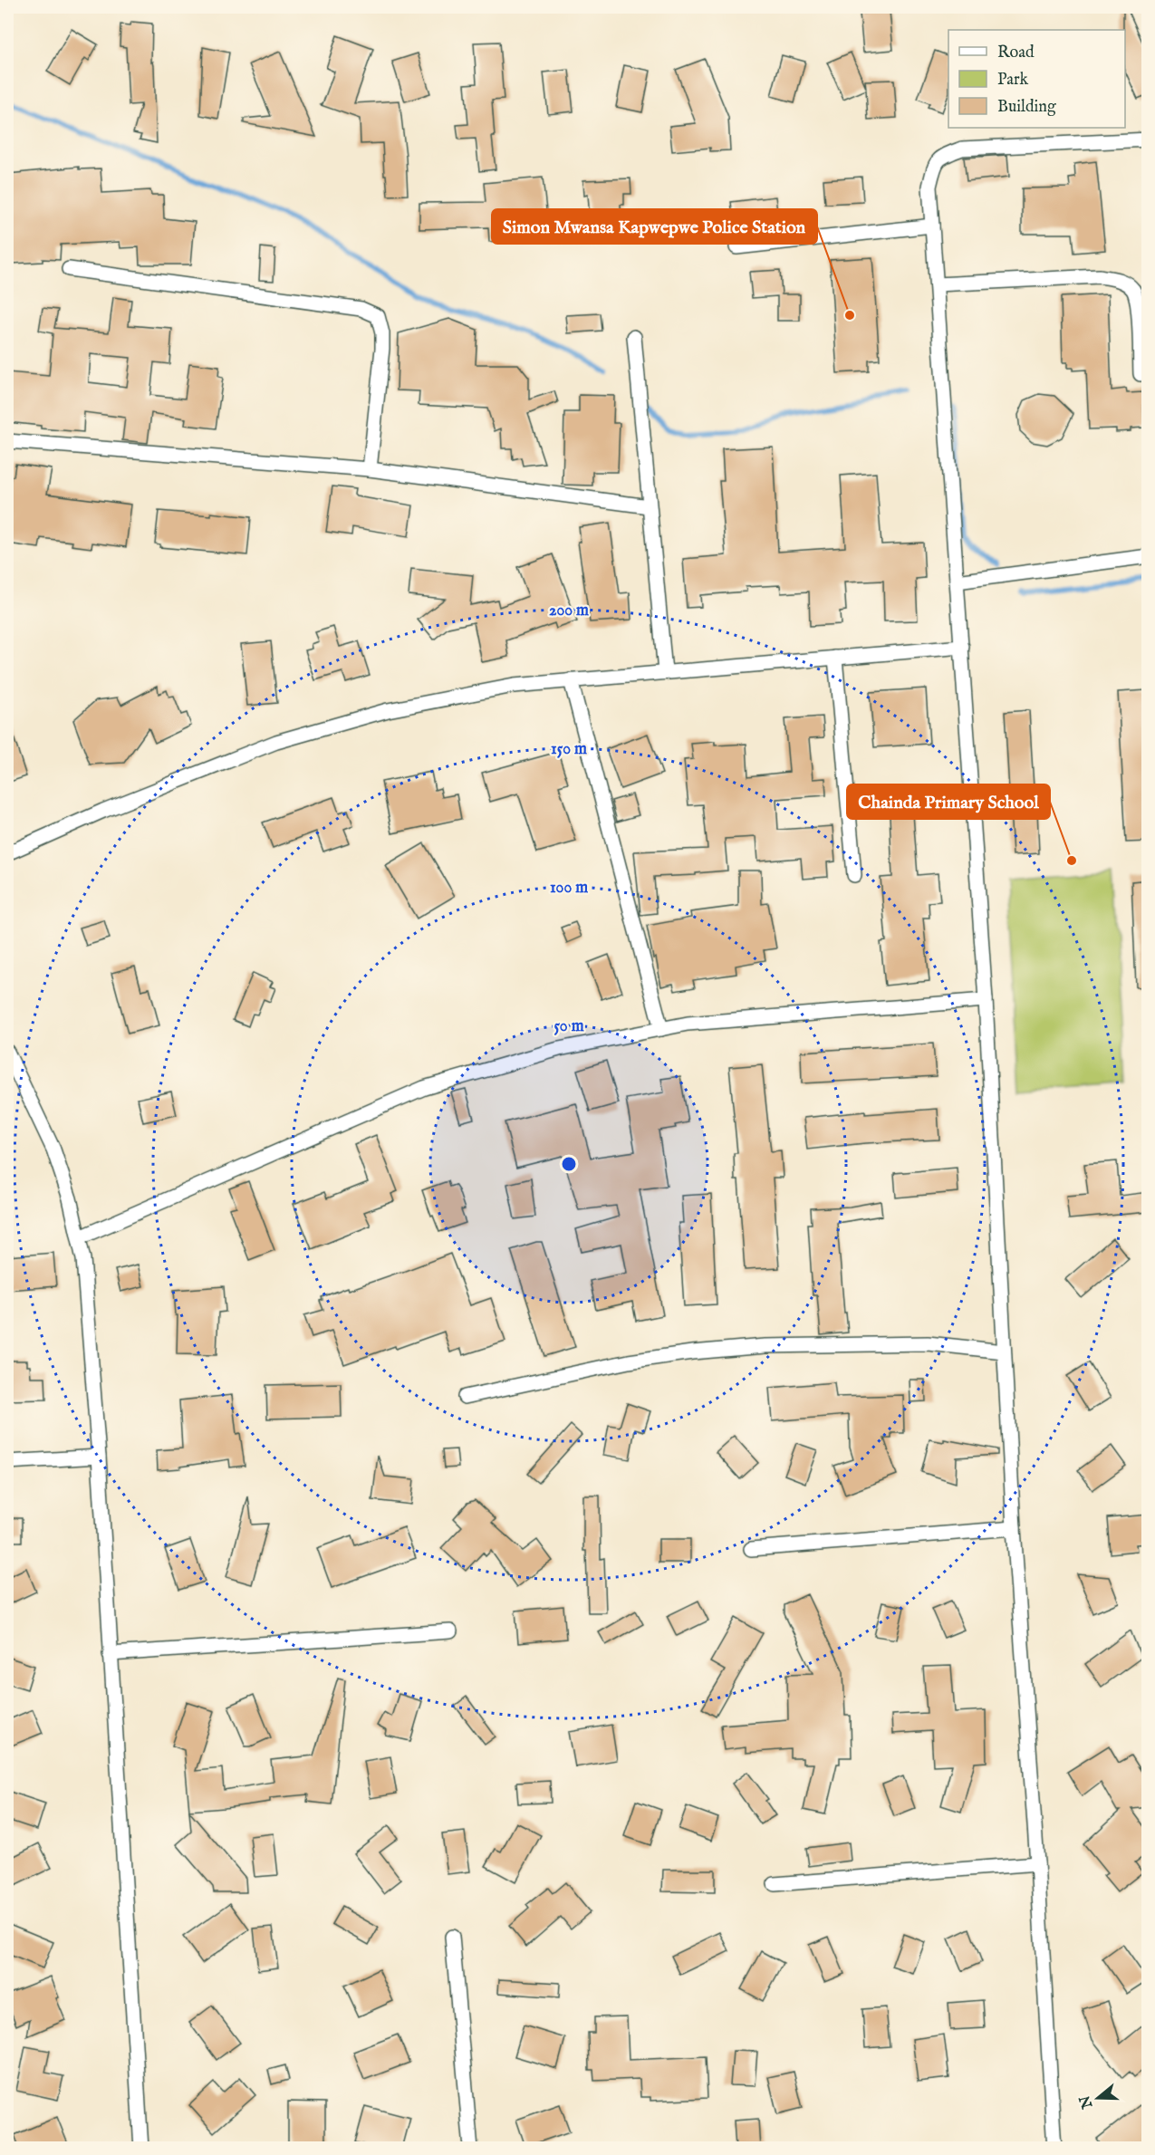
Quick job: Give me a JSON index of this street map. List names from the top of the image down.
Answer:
{
  "places": ["Simon Mwansa Kapwepwe Police Station", "Chainda Primary School"],
  "legend": ["Road", "Park", "Building"],
  "north": "left",
  "rings": [
    "200 m",
    "150 m",
    "100 m",
    "50 m"
  ]
}
